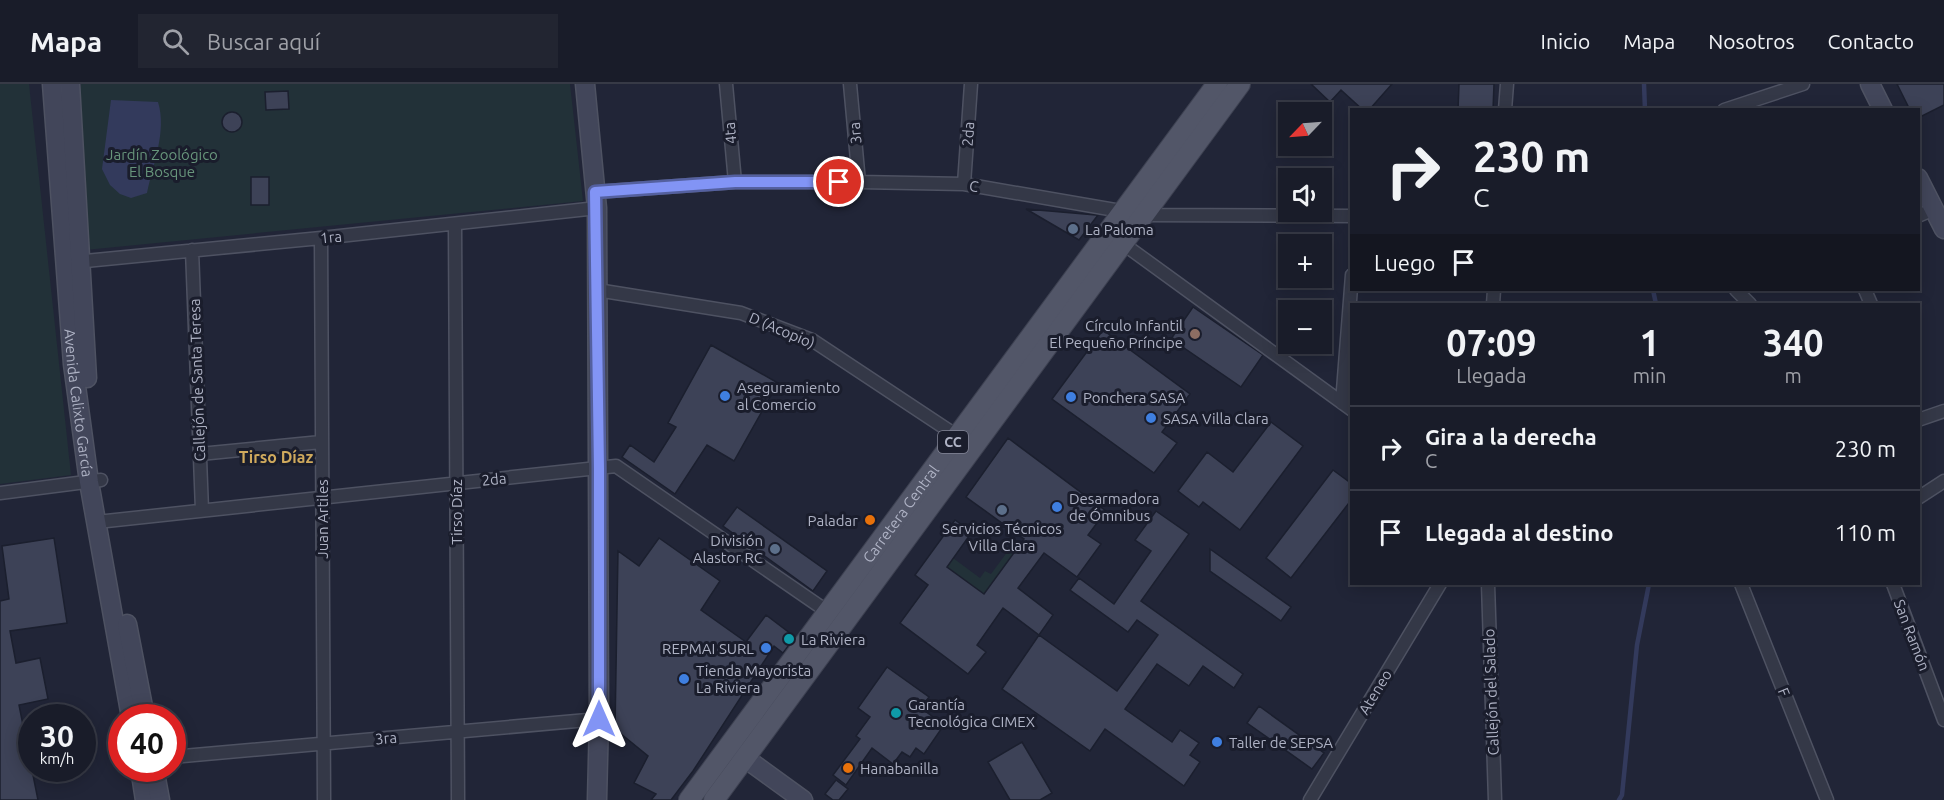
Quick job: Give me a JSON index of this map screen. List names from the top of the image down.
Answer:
{
  "streets": {
    "main road": ["Avenida Calixto García", "CC", "Carretera Central"],
    "street": [
      "4ta",
      "3ra",
      "2da",
      "C",
      "1ra",
      "D (Acopio)",
      "Callejón de Santa Teresa",
      "Tirso Díaz",
      "Juan Artiles",
      "San Ramón",
      "Ateneo",
      "Callejón del Salado",
      "F"
    ]
  },
  "crossings": [
    ["4ta", "C"],
    ["3ra", "C"],
    ["3ra", "Tirso Díaz"],
    ["3ra", "Juan Artiles"],
    ["2da", "C"],
    ["2da", "Callejón de Santa Teresa"],
    ["2da", "Avenida Calixto García"],
    ["2da", "Tirso Díaz"],
    ["2da", "Carretera Central"],
    ["2da", "Juan Artiles"],
    ["C", "1ra"],
    ["C", "Carretera Central"],
    ["1ra", "Callejón de Santa Teresa"],
    ["1ra", "Avenida Calixto García"],
    ["1ra", "Tirso Díaz"],
    ["1ra", "Juan Artiles"],
    ["D (Acopio)", "Carretera Central"]
  ],
  "districts": ["Tirso Díaz"],
  "parks": ["Jardín Zoológico El Bosque"],
  "places": [
    "La Paloma",
    "Círculo Infantil El Pequeño Príncipe",
    "Aseguramiento al Comercio",
    "Ponchera SASA",
    "SASA Villa Clara",
    "Desarmadora de Ómnibus",
    "Servicios Técnicos Villa Clara",
    "Paladar",
    "División Alastor RC",
    "La Riviera",
    "REPMAI SURL",
    "Tienda Mayorista La Riviera",
    "Garantía Tecnológica CIMEX",
    "Taller de SEPSA",
    "Hanabanilla"
  ],
  "north": "bottom left",
  "page": {
    "header": "Mapa",
    "search": "Buscar aquí",
    "nav": [
      "Inicio",
      "Mapa",
      "Nosotros",
      "Contacto"
    ],
    "map_buttons": ["+", "−"],
    "turn": ["230 m", "C"],
    "then": "Luego",
    "eta": [
      "07:09",
      "Llegada",
      "1",
      "min",
      "340",
      "m"
    ],
    "list": [
      {
        "name": "Gira a la derecha",
        "note": "C",
        "value": "230 m"
      },
      {
        "name": "Llegada al destino",
        "value": "110 m"
      }
    ],
    "speed": "30 km/h",
    "limit": "40"
  }
}
